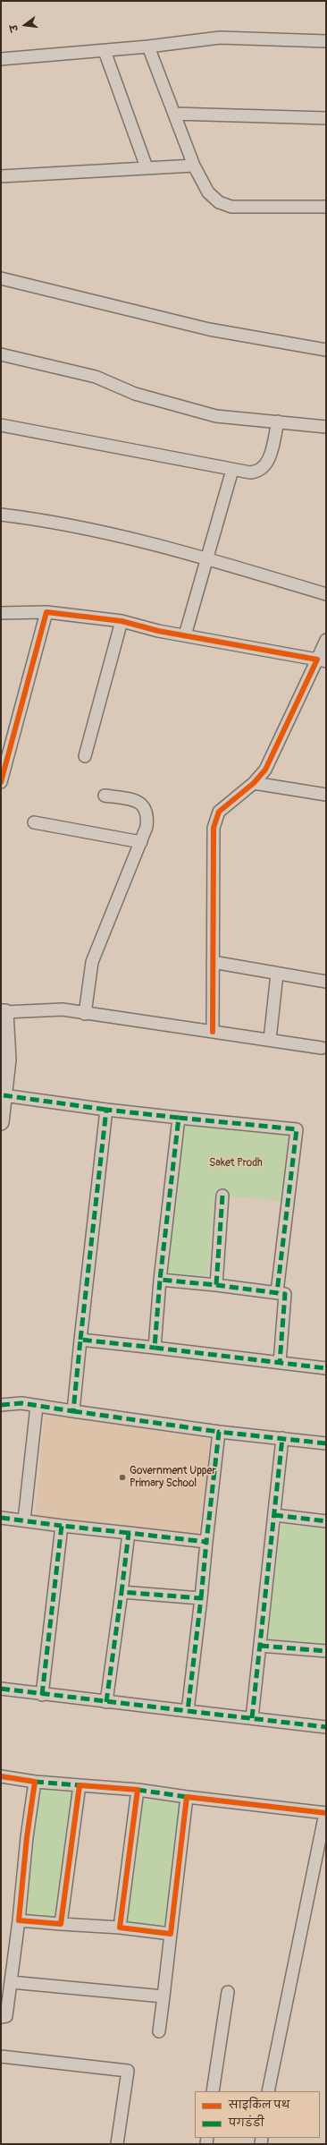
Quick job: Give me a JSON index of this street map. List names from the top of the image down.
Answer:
{
  "parks": ["Saket Prodh"],
  "places": ["Government Upper Primary School"],
  "legend": ["साइकिल पथ", "पगडंडी"],
  "north": "left"
}
